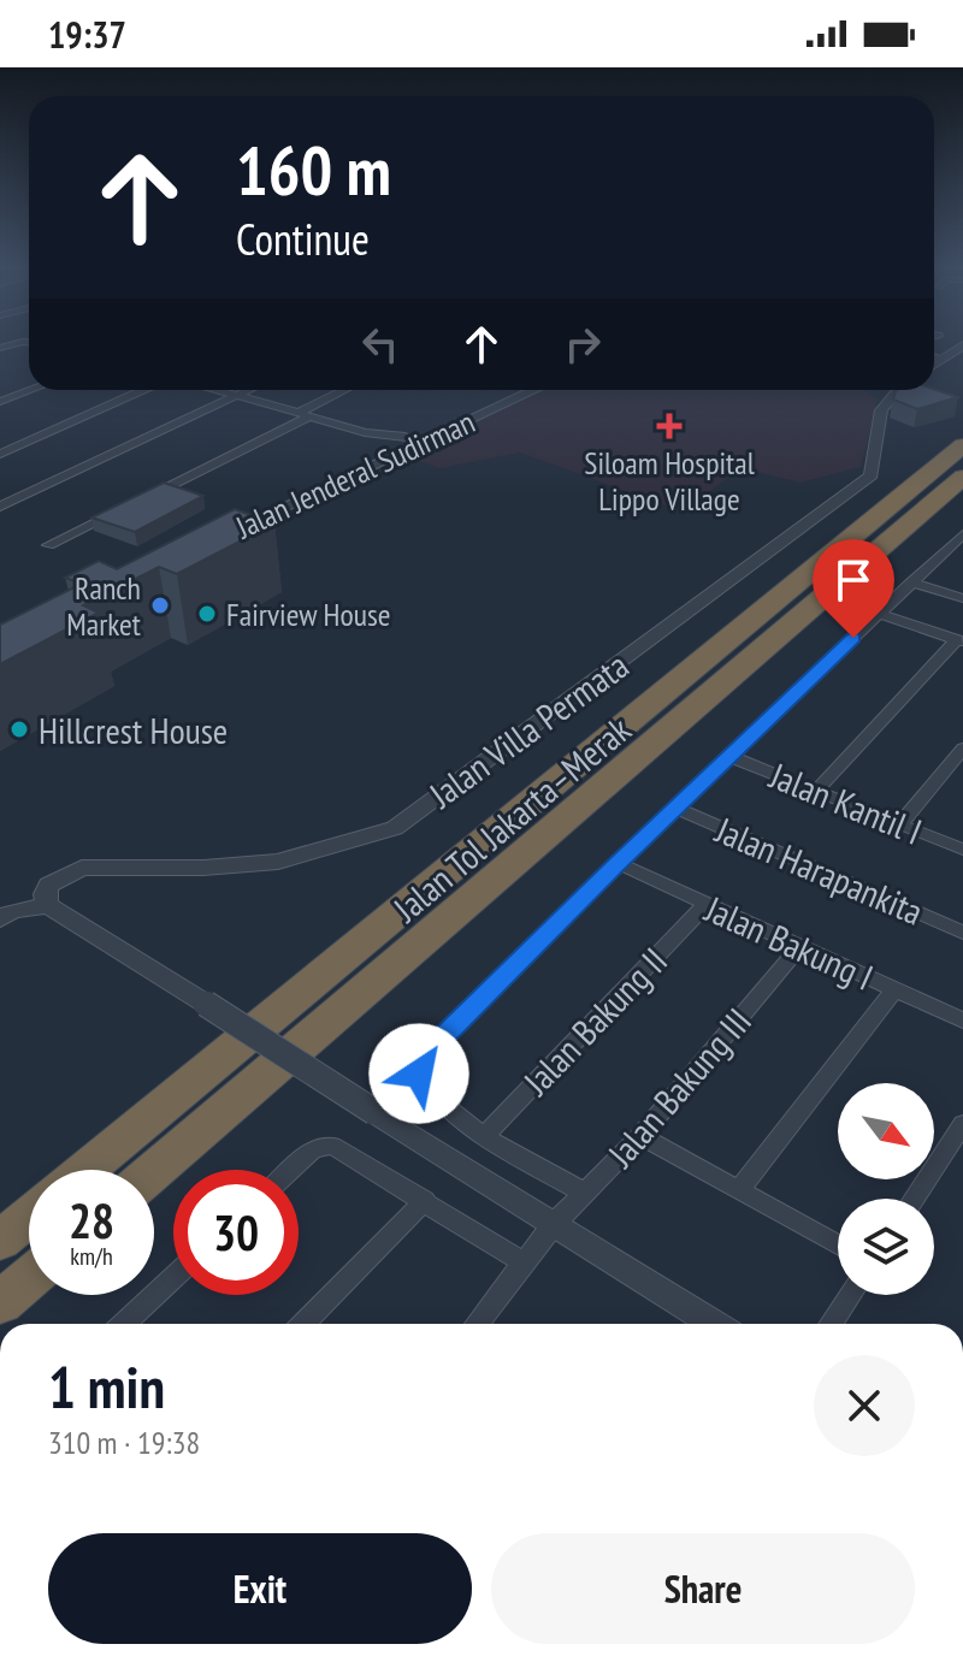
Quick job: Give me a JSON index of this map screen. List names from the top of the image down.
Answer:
{
  "streets": {
    "highway": ["Jalan Tol Jakarta–Merak"],
    "street": [
      "Jalan Jenderal Sudirman",
      "Jalan Villa Permata",
      "Jalan Kantil I",
      "Jalan Harapankita",
      "Jalan Bakung I",
      "Jalan Bakung II",
      "Jalan Bakung III"
    ]
  },
  "crossings": [
    ["Jalan Bakung I", "Jalan Bakung II"],
    ["Jalan Bakung I", "Jalan Bakung III"]
  ],
  "places": {
    "health": ["Siloam Hospital Lippo Village"],
    "other": ["Ranch Market", "Fairview House", "Hillcrest House"]
  },
  "north": "bottom right",
  "page": {
    "status": "19:37",
    "turn": ["160 m", "Continue"],
    "speed": "28 km/h",
    "limit": "30",
    "heading": ["1 min", "310 m · 19:38"],
    "buttons": ["Exit", "Share"]
  }
}
